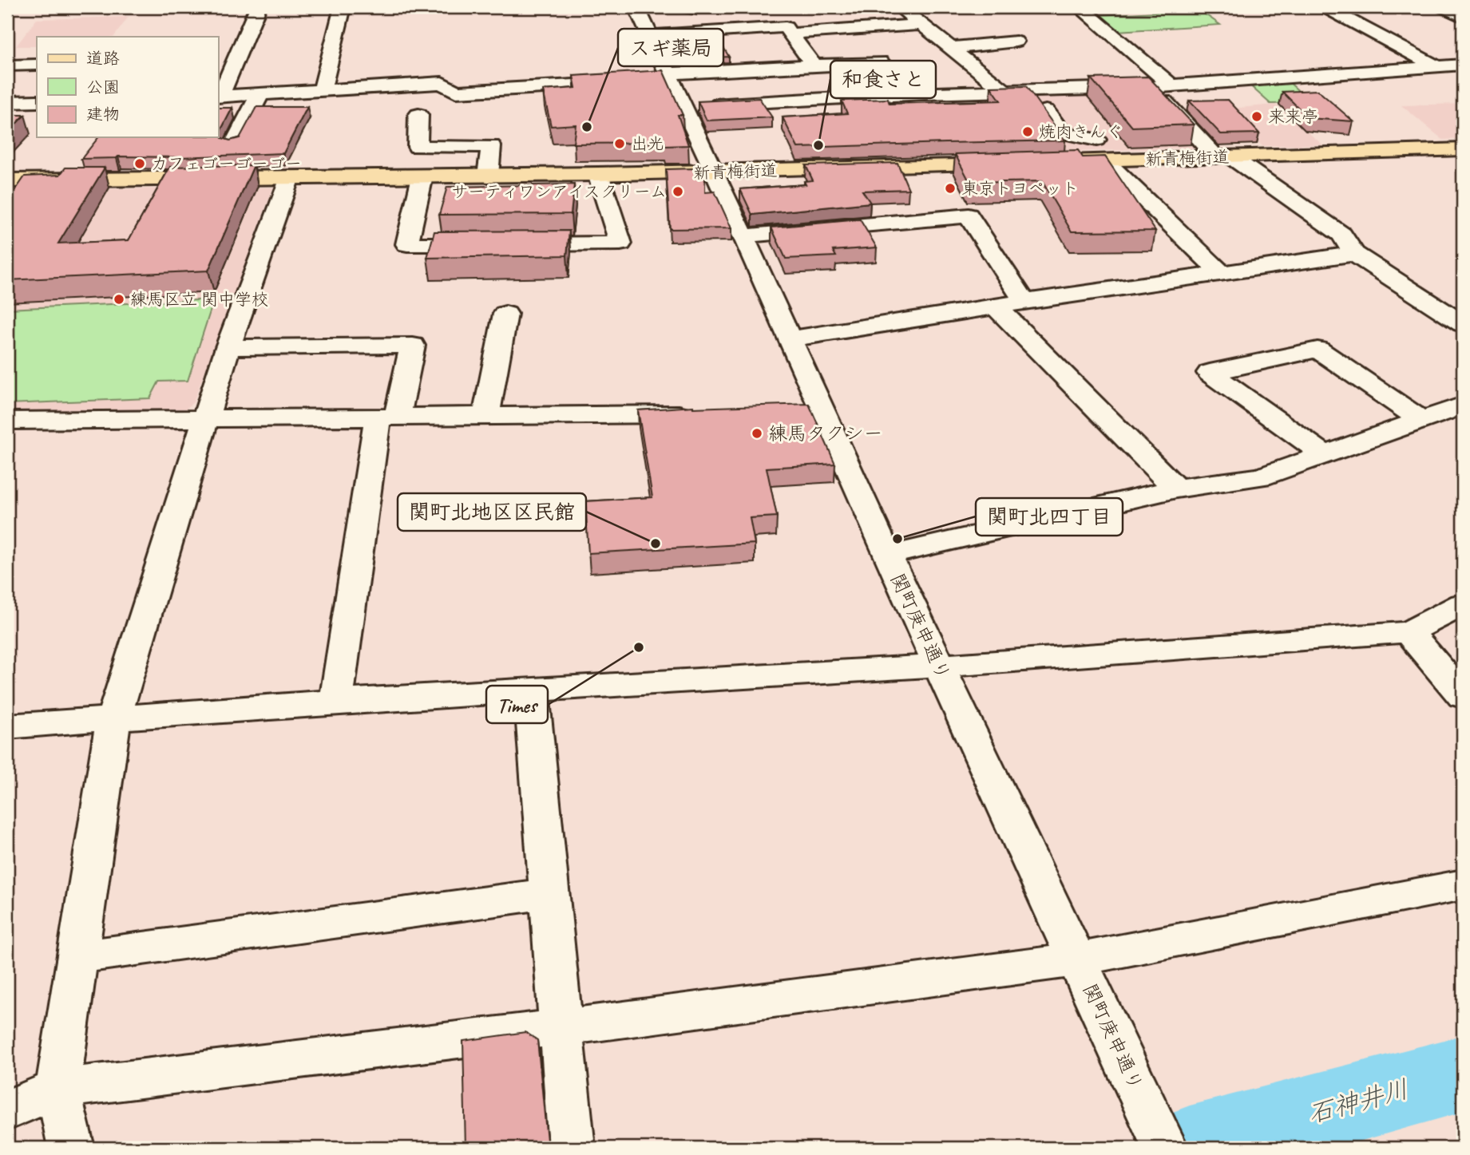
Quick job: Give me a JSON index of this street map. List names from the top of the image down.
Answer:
{
  "streets": {
    "main road": ["新青梅街道"],
    "street": ["関町庚申通り"]
  },
  "crossings": [
    ["新青梅街道", "関町庚申通り"]
  ],
  "water": ["石神井川"],
  "places": [
    "来来亭",
    "スギ薬局",
    "焼肉きんぐ",
    "出光",
    "和食さと",
    "カフェゴーゴーゴー",
    "東京トヨペット",
    "サーティワンアイスクリーム",
    "練馬区立 関中学校",
    "練馬タクシー",
    "関町北四丁目",
    "関町北地区区民館",
    "Times"
  ],
  "legend": ["道路", "公園", "建物"]
}
